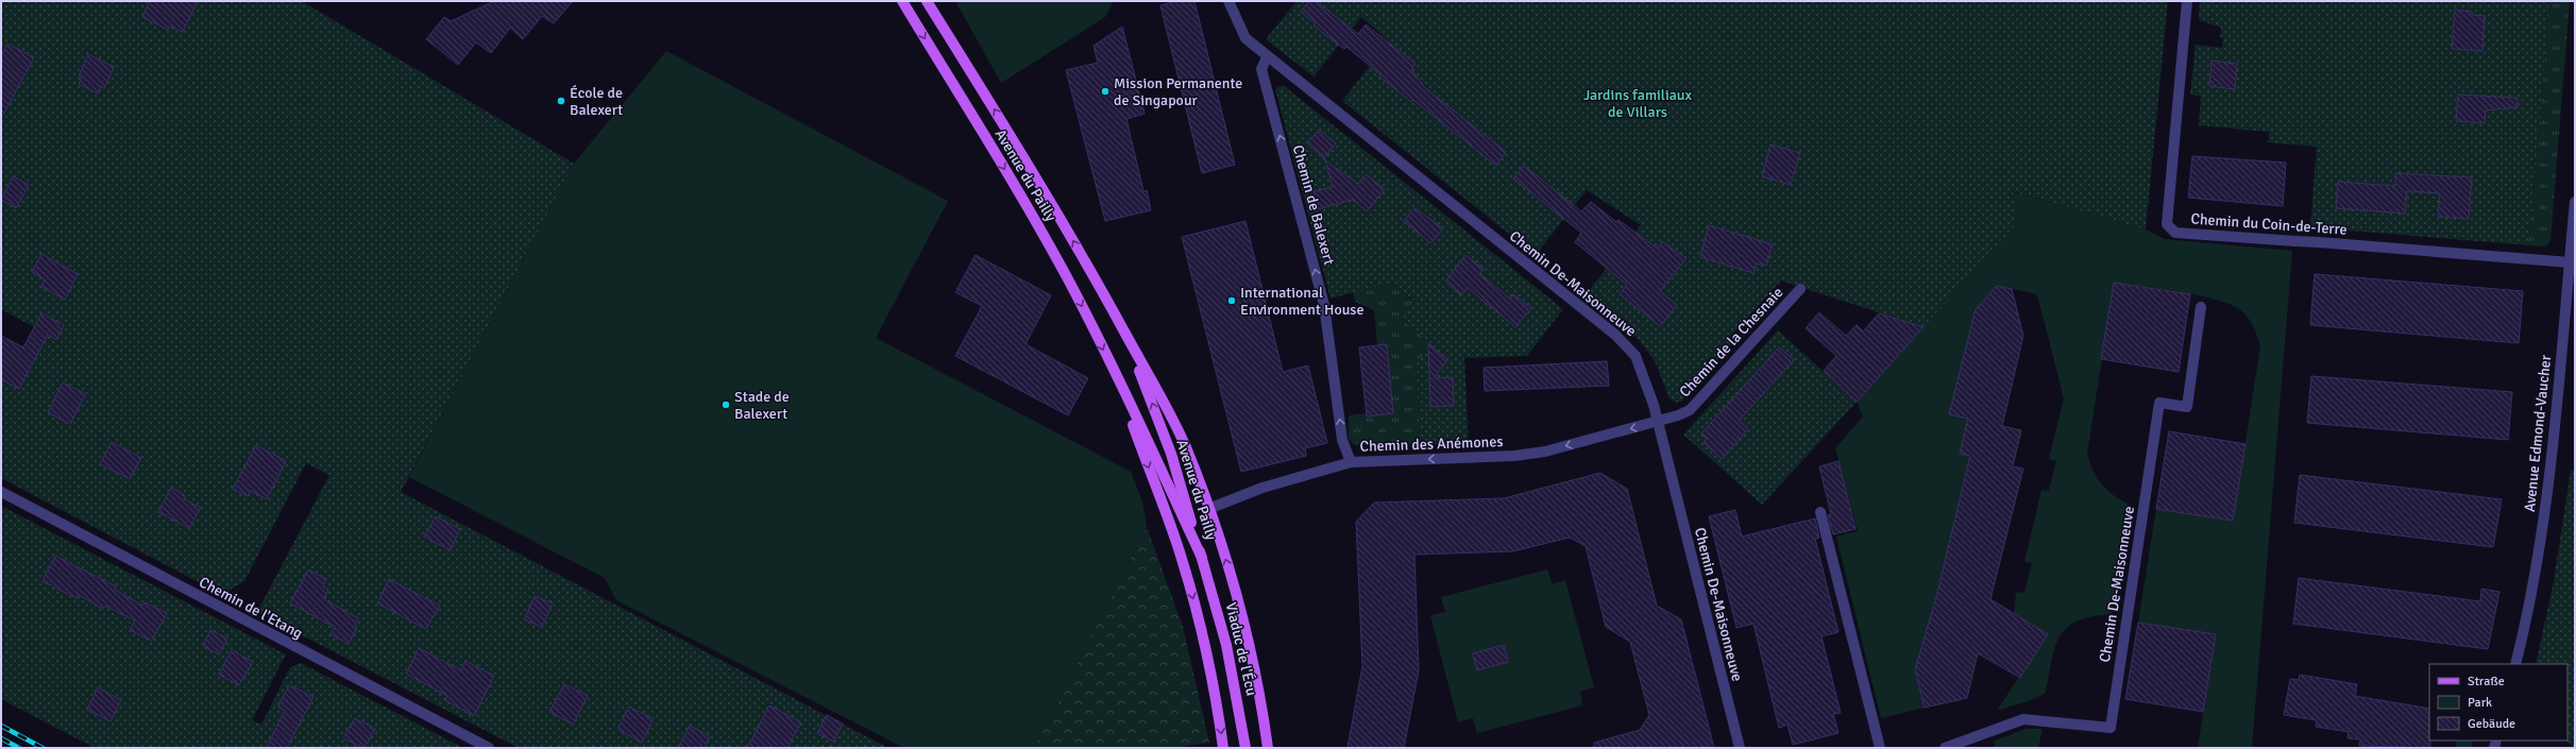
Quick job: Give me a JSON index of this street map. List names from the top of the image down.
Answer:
{
  "streets": {
    "main road": ["Avenue du Pailly", "Viaduc de l'Écu"],
    "street": [
      "Chemin de Balexert",
      "Chemin du Coin-de-Terre",
      "Chemin De-Maisonneuve",
      "Chemin de la Chesnaie",
      "Avenue Edmond-Vaucher",
      "Chemin des Anémones",
      "Chemin de l'Etang"
    ]
  },
  "crossings": [
    ["Avenue du Pailly", "Chemin des Anémones"],
    ["Avenue du Pailly", "Viaduc de l'Écu"],
    ["Chemin de Balexert", "Chemin De-Maisonneuve"],
    ["Chemin de Balexert", "Chemin des Anémones"],
    ["Chemin du Coin-de-Terre", "Avenue Edmond-Vaucher"],
    ["Chemin De-Maisonneuve", "Chemin de la Chesnaie"],
    ["Chemin De-Maisonneuve", "Chemin des Anémones"],
    ["Chemin de la Chesnaie", "Chemin des Anémones"]
  ],
  "one_way": ["Chemin de Balexert", "Chemin des Anémones"],
  "parks": ["Jardins familiaux de Villars"],
  "places": [
    "Mission Permanente de Singapour",
    "École de Balexert",
    "International Environment House",
    "Stade de Balexert"
  ],
  "legend": ["Straße", "Park", "Gebäude"]
}
